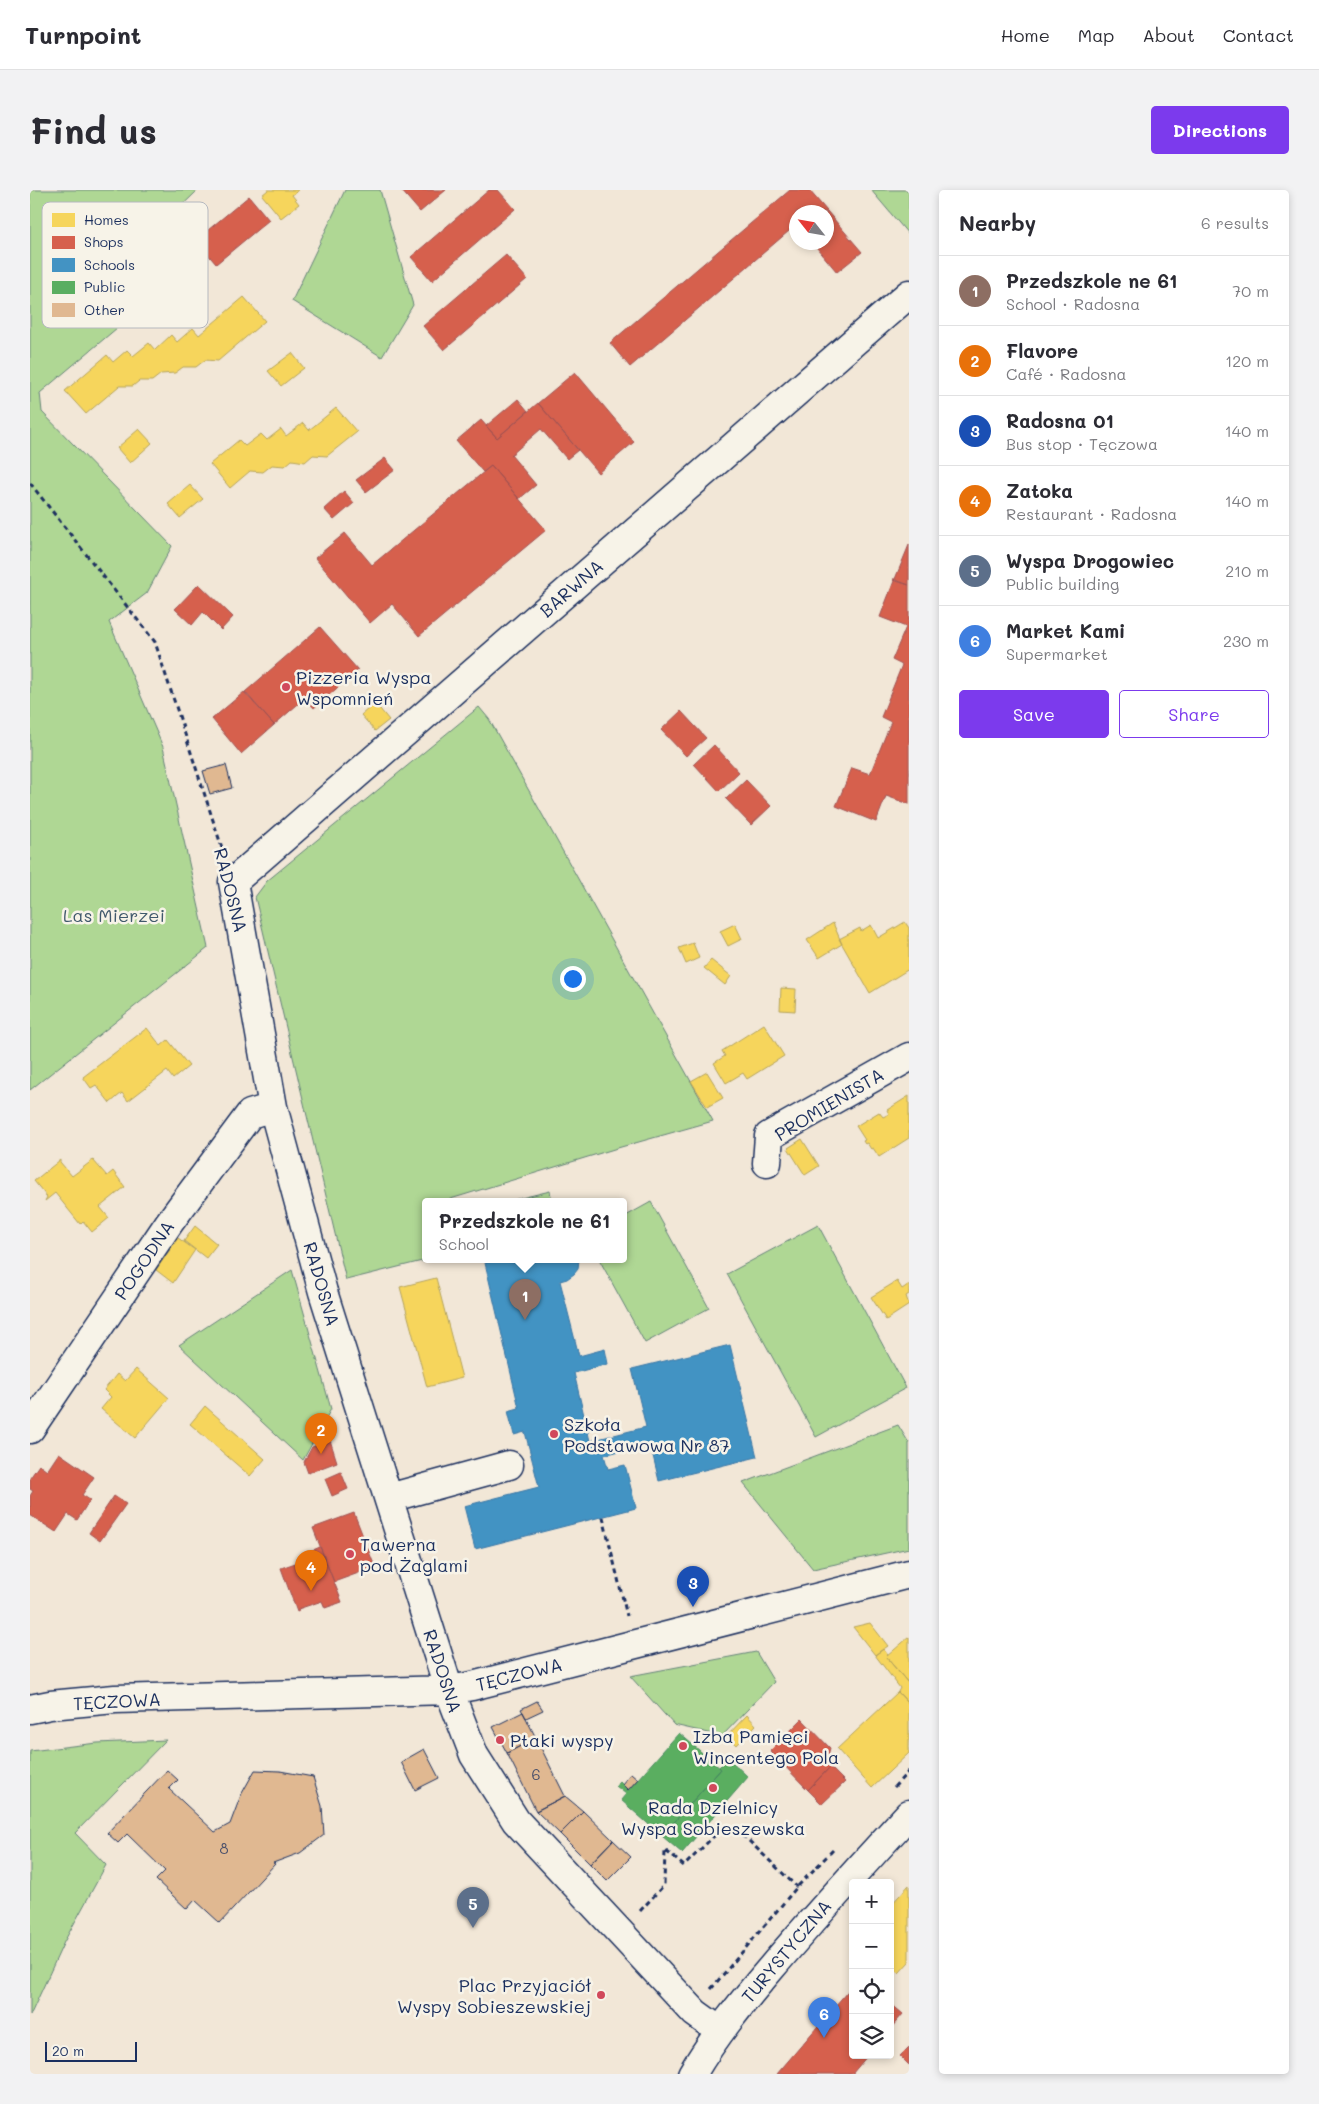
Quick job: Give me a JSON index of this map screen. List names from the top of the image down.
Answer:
{
  "streets": {
    "street": [
      "BARWNA",
      "RADOSNA",
      "PROMIENISTA",
      "POGODNA",
      "TĘCZOWA",
      "TURYSTYCZNA"
    ]
  },
  "crossings": [
    ["BARWNA", "RADOSNA"],
    ["RADOSNA", "POGODNA"],
    ["RADOSNA", "TĘCZOWA"],
    ["RADOSNA", "TURYSTYCZNA"]
  ],
  "parks": ["Las Mierzei"],
  "places": [
    "Pizzeria Wyspa Wspomnień",
    "Szkoła Podstawowa Nr 87",
    "Tawerna pod Żaglami",
    "Ptaki wyspy",
    "Izba Pamięci Wincentego Pola",
    "Rada Dzielnicy Wyspa Sobieszewska",
    "Plac Przyjaciół Wyspy Sobieszewskiej"
  ],
  "house_numbers": ["6", "8"],
  "legend": [
    "Homes",
    "Shops",
    "Schools",
    "Public",
    "Other"
  ],
  "scale_bar": "20 m",
  "north": "top left",
  "page": {
    "header": "Turnpoint",
    "nav": [
      "Home",
      "Map",
      "About",
      "Contact"
    ],
    "buttons": [
      "Directions",
      ["Save", "Share"]
    ],
    "title": "Find us",
    "heading": ["Nearby", "6 results"],
    "list": [
      {
        "mark": "1",
        "name": "Przedszkole ne 61",
        "note": "School · Radosna",
        "value": "70 m"
      },
      {
        "mark": "2",
        "name": "Flavore",
        "note": "Café · Radosna",
        "value": "120 m"
      },
      {
        "mark": "3",
        "name": "Radosna 01",
        "note": "Bus stop · Tęczowa",
        "value": "140 m"
      },
      {
        "mark": "4",
        "name": "Zatoka",
        "note": "Restaurant · Radosna",
        "value": "140 m"
      },
      {
        "mark": "5",
        "name": "Wyspa Drogowiec",
        "note": "Public building",
        "value": "210 m"
      },
      {
        "mark": "6",
        "name": "Market Kami",
        "note": "Supermarket",
        "value": "230 m"
      }
    ],
    "popup": ["Przedszkole ne 61", "School"],
    "pins": [
      "1",
      "2",
      "4",
      "3",
      "5",
      "6"
    ],
    "map_buttons": ["+", "−"],
    "scale": "20 m"
  }
}
